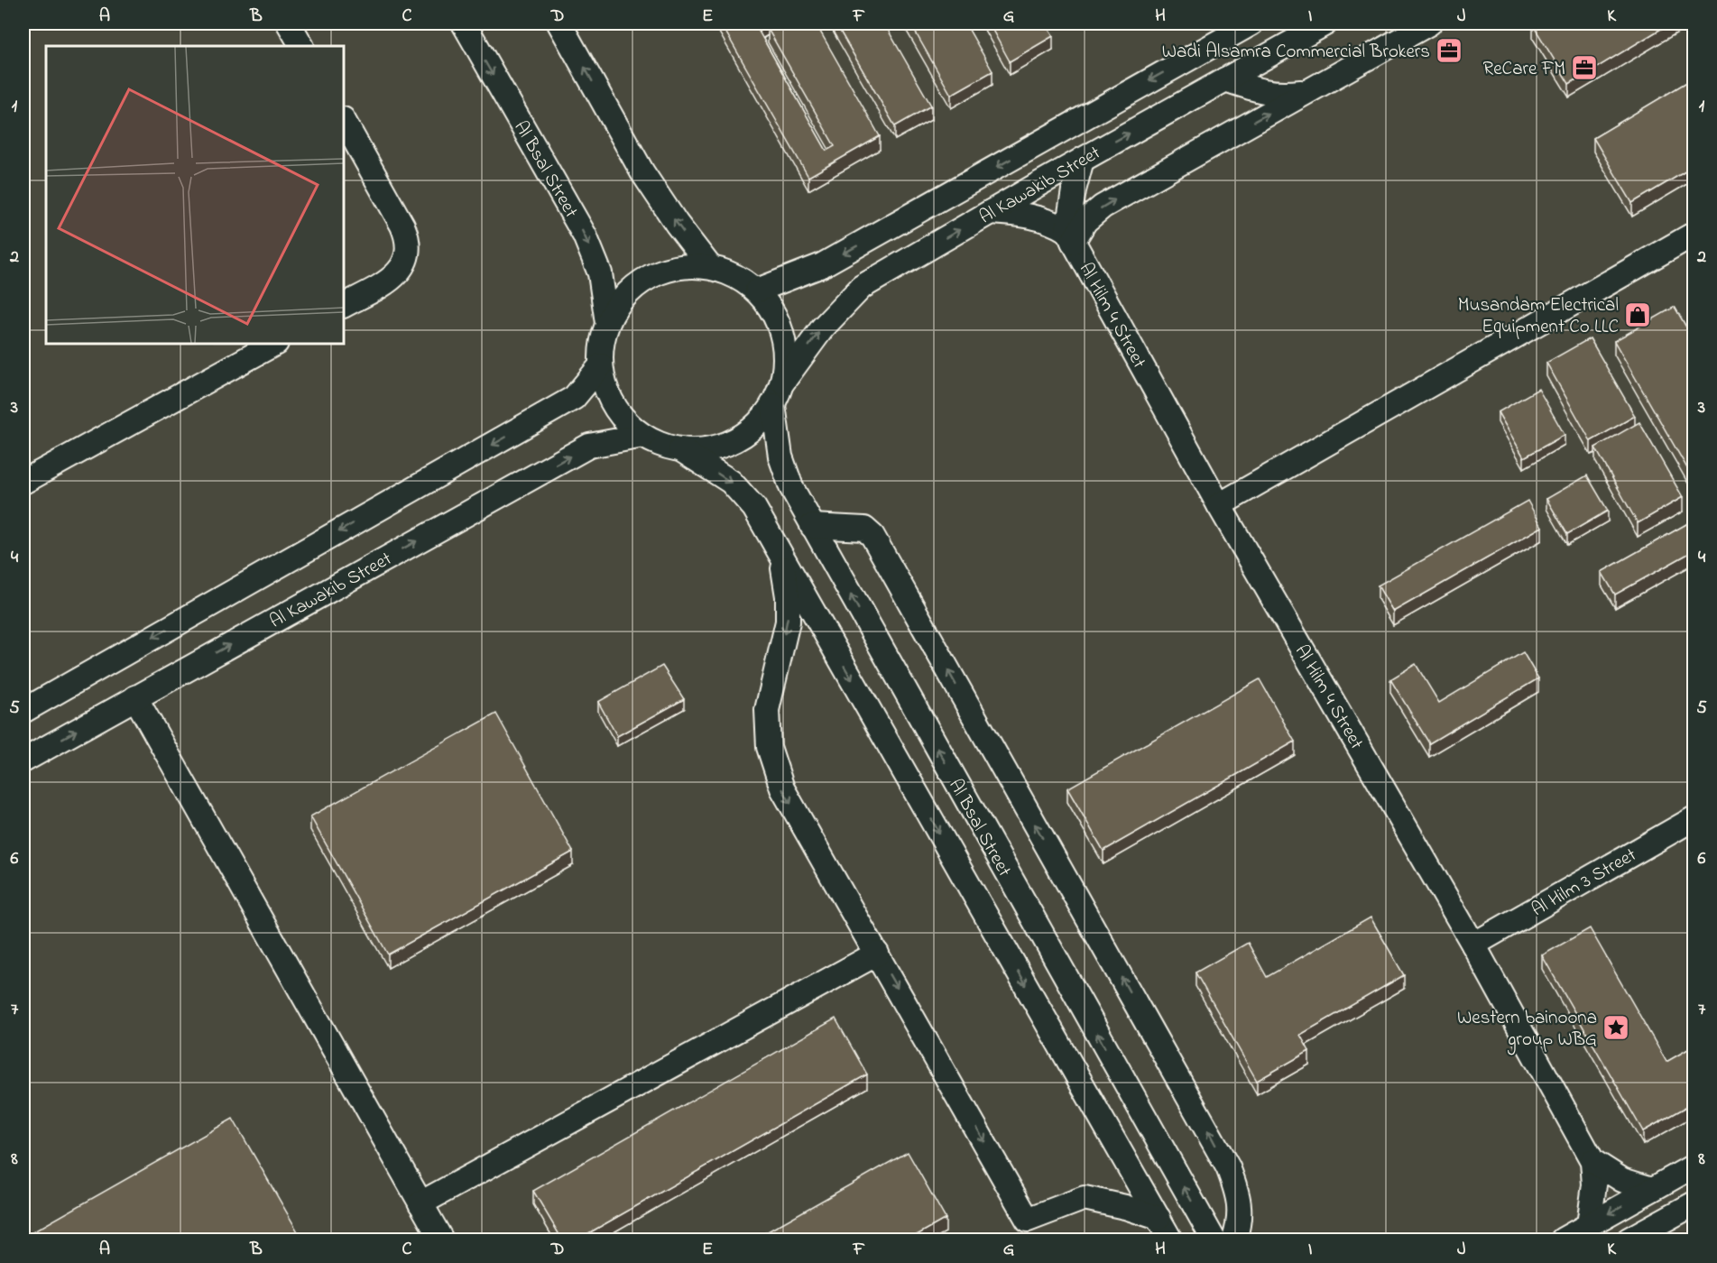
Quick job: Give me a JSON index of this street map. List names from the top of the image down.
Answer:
{
  "streets": {
    "street": [
      "Al Bsal Street",
      "Al Kawakib Street",
      "Al Hilm 4 Street",
      "Al Hilm 3 Street"
    ]
  },
  "crossings": [
    ["Al Bsal Street", "Al Kawakib Street"],
    ["Al Hilm 4 Street", "Al Hilm 3 Street"]
  ],
  "places": {
    "office": ["Wadi Alsamra Commercial Brokers", "ReCare FM"],
    "shop": ["Musandam Electrical Equipment Co LLC"],
    "place": ["Western bainoona group WBG"]
  },
  "grid": {
    "columns": [
      "A",
      "B",
      "C",
      "D",
      "E",
      "F",
      "G",
      "H",
      "I",
      "J",
      "K"
    ],
    "rows": [
      "1",
      "2",
      "3",
      "4",
      "5",
      "6",
      "7",
      "8"
    ]
  }
}
